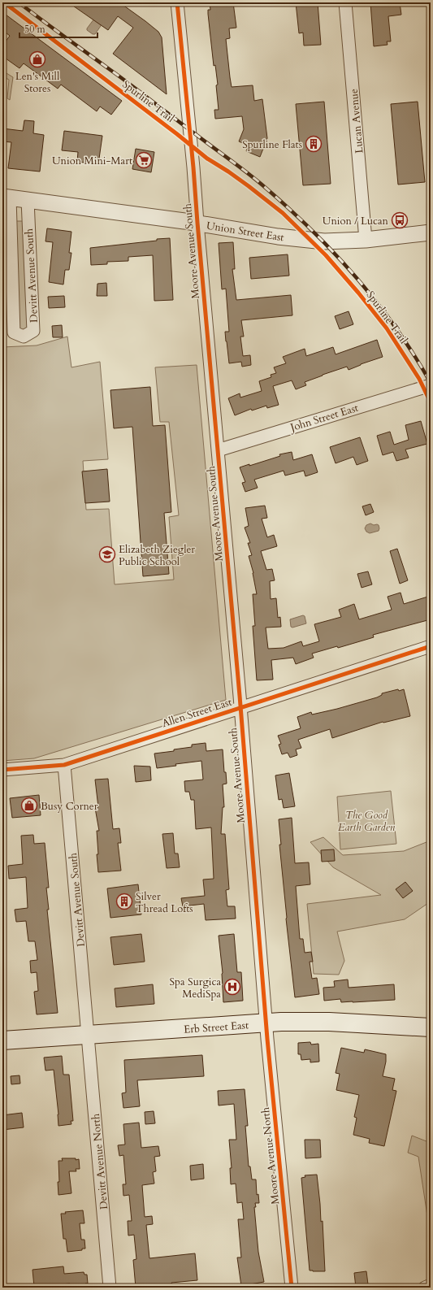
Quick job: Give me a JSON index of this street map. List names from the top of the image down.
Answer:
{
  "streets": {
    "main road": ["Erb Street East"],
    "street": [
      "Lucan Avenue",
      "Union Street East",
      "Moore Avenue South",
      "Devitt Avenue South",
      "John Street East",
      "Allen Street East",
      "Moore Avenue North",
      "Devitt Avenue North"
    ],
    "cycle path": ["Spurline Trail"]
  },
  "crossings": [
    ["Lucan Avenue", "Union Street East"],
    ["Union Street East", "Moore Avenue South"],
    ["Union Street East", "Devitt Avenue South"],
    ["Moore Avenue South", "John Street East"],
    ["Moore Avenue South", "Allen Street East"],
    ["Moore Avenue South", "Erb Street East"],
    ["Moore Avenue South", "Moore Avenue North"],
    ["Devitt Avenue South", "Allen Street East"],
    ["Devitt Avenue South", "Erb Street East"],
    ["Devitt Avenue South", "Devitt Avenue North"],
    ["Erb Street East", "Moore Avenue North"],
    ["Erb Street East", "Devitt Avenue North"]
  ],
  "parks": ["The Good Earth Garden"],
  "places": {
    "shop": ["Len's Mill Stores", "Busy Corner"],
    "building": ["Spurline Flats", "Silver Thread Lofts"],
    "supermarket": ["Union Mini-Mart"],
    "bus stop": ["Union / Lucan"],
    "school or university": ["Elizabeth Ziegler Public School"],
    "hospital": ["Spa Surgica MediSpa"]
  },
  "scale_bar": "50 m"
}
